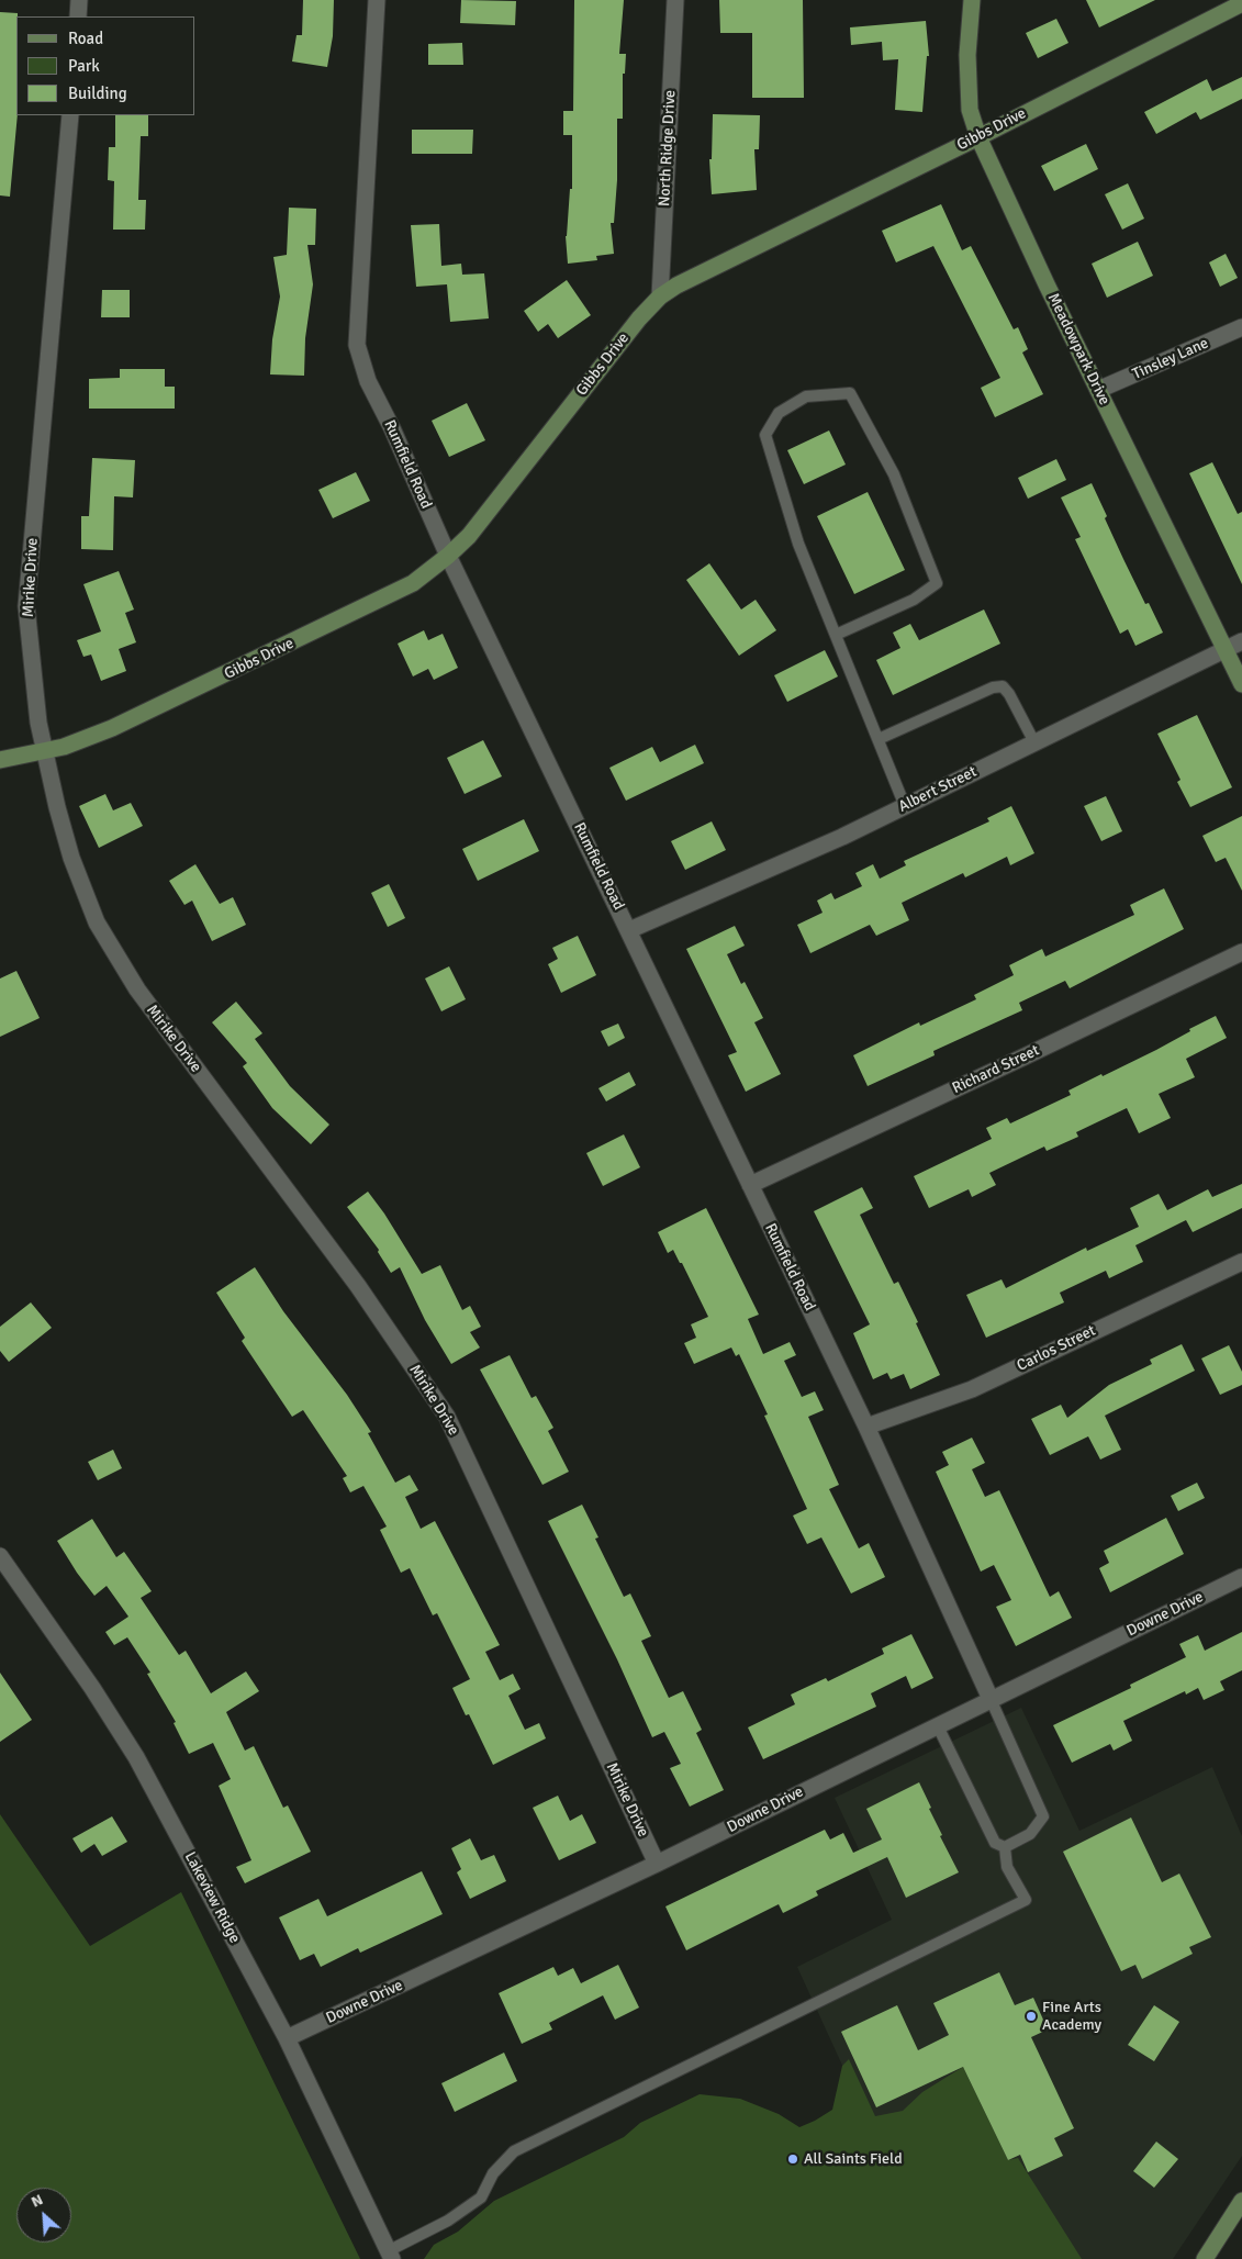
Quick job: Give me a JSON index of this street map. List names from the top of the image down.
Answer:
{
  "streets": {
    "street": [
      "Gibbs Drive",
      "North Ridge Drive",
      "Meadowpark Drive",
      "Tinsley Lane",
      "Rumfield Road",
      "Mirike Drive",
      "Albert Street",
      "Richard Street",
      "Carlos Street",
      "Downe Drive",
      "Lakeview Ridge"
    ]
  },
  "crossings": [
    ["Gibbs Drive", "North Ridge Drive"],
    ["Gibbs Drive", "Meadowpark Drive"],
    ["Gibbs Drive", "Rumfield Road"],
    ["Gibbs Drive", "Mirike Drive"],
    ["Meadowpark Drive", "Tinsley Lane"],
    ["Meadowpark Drive", "Albert Street"],
    ["Rumfield Road", "Albert Street"],
    ["Rumfield Road", "Richard Street"],
    ["Rumfield Road", "Carlos Street"],
    ["Rumfield Road", "Downe Drive"],
    ["Mirike Drive", "Downe Drive"],
    ["Downe Drive", "Lakeview Ridge"]
  ],
  "places": ["Fine Arts Academy", "All Saints Field"],
  "legend": ["Road", "Park", "Building"],
  "north": "top left"
}
